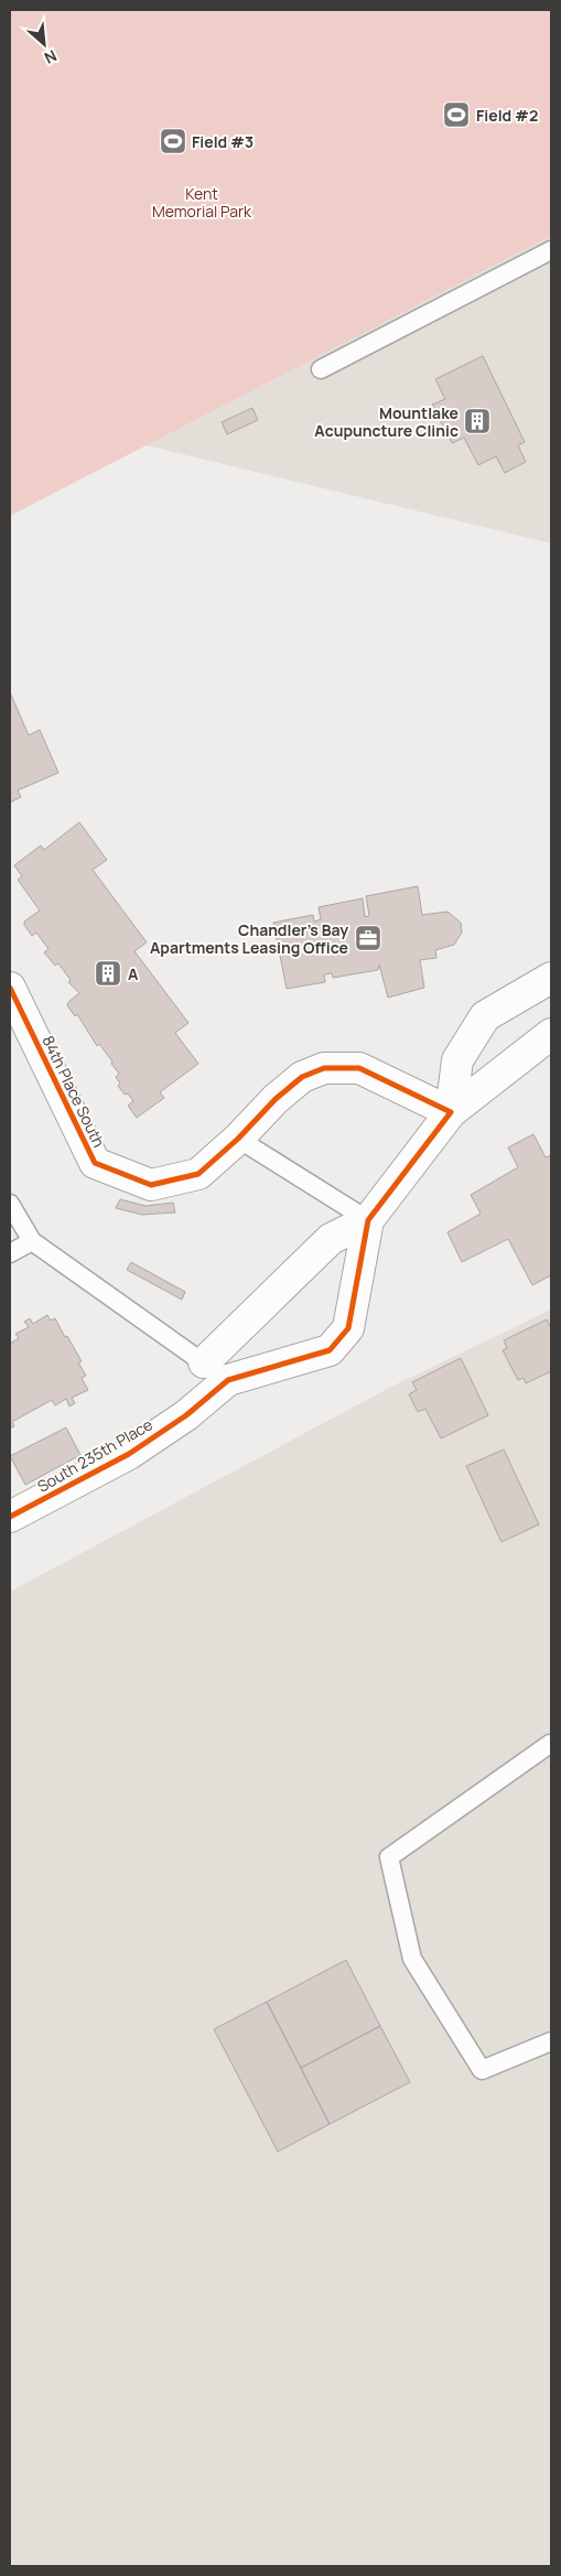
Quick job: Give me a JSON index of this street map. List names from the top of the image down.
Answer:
{
  "streets": {
    "street": ["84th Place South", "South 235th Place"]
  },
  "crossings": [
    ["84th Place South", "South 235th Place"]
  ],
  "parks": ["Kent Memorial Park"],
  "places": {
    "sports": ["Field #2", "Field #3"],
    "building": ["Mountlake Acupuncture Clinic", "A"],
    "office": ["Chandler's Bay Apartments Leasing Office"]
  },
  "north": "bottom right"
}
